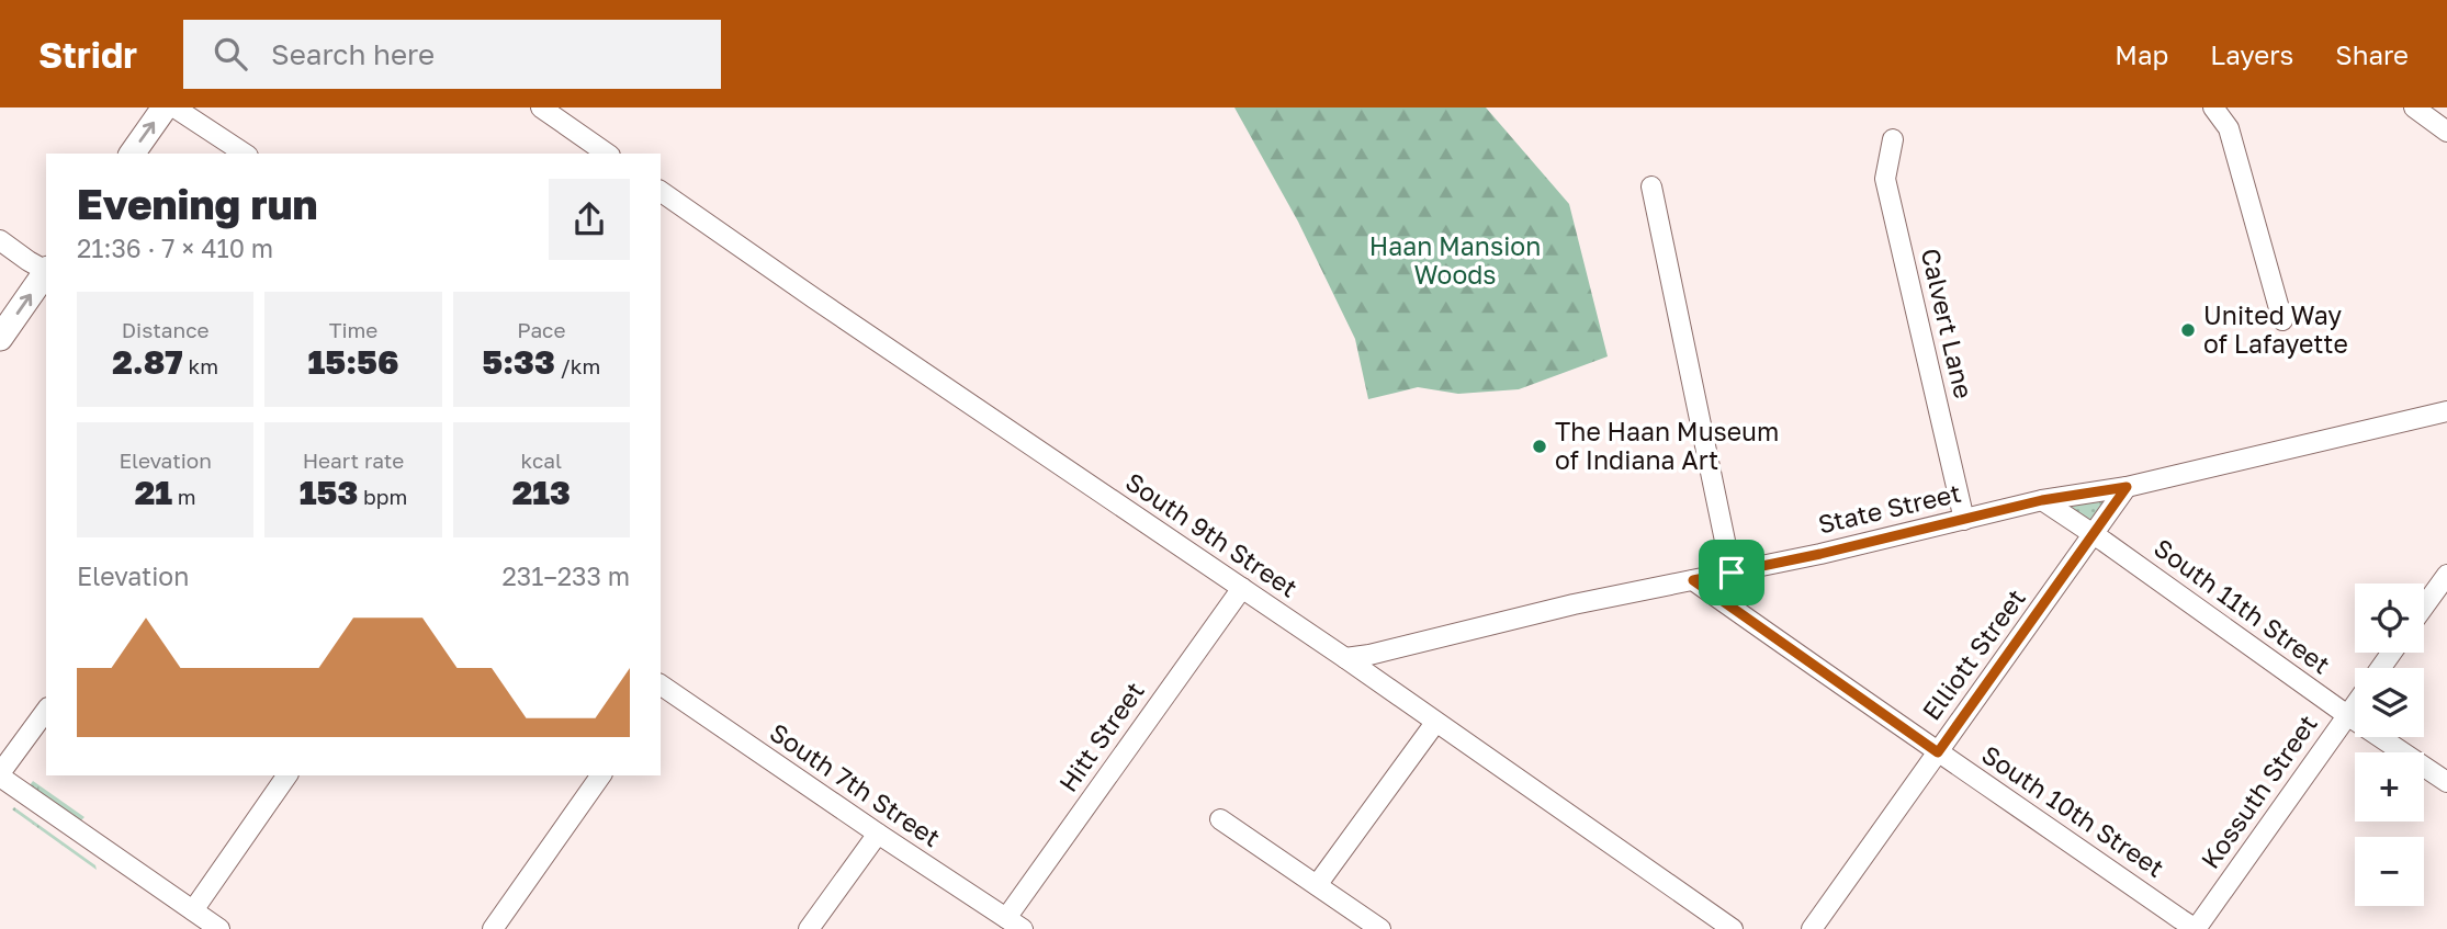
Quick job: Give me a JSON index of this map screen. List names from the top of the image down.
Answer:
{
  "streets": {
    "street": [
      "Calvert Lane",
      "State Street",
      "South 9th Street",
      "South 11th Street",
      "Elliott Street",
      "Hitt Street",
      "South 7th Street",
      "Kossuth Street",
      "South 10th Street"
    ]
  },
  "crossings": [
    ["Calvert Lane", "State Street"],
    ["State Street", "South 9th Street"],
    ["State Street", "South 11th Street"],
    ["State Street", "Elliott Street"],
    ["State Street", "South 10th Street"],
    ["South 9th Street", "Hitt Street"],
    ["South 11th Street", "Elliott Street"],
    ["South 11th Street", "Kossuth Street"],
    ["Elliott Street", "South 10th Street"],
    ["Hitt Street", "South 7th Street"],
    ["Kossuth Street", "South 10th Street"]
  ],
  "parks": ["Haan Mansion Woods"],
  "places": ["United Way of Lafayette", "The Haan Museum of Indiana Art"],
  "page": {
    "header": "Stridr",
    "search": "Search here",
    "nav": ["Map", "Layers", "Share"],
    "heading": ["Evening run", "21:36 · 7 × 410 m"],
    "stats": [
      ["Distance", "2.87 km"],
      ["Time", "15:56"],
      ["Pace", "5:33 /km"],
      ["Elevation", "21 m"],
      ["Heart rate", "153 bpm"],
      ["kcal", "213"]
    ],
    "chart": ["Elevation", "231–233 m"],
    "map_buttons": ["+", "−"]
  }
}
